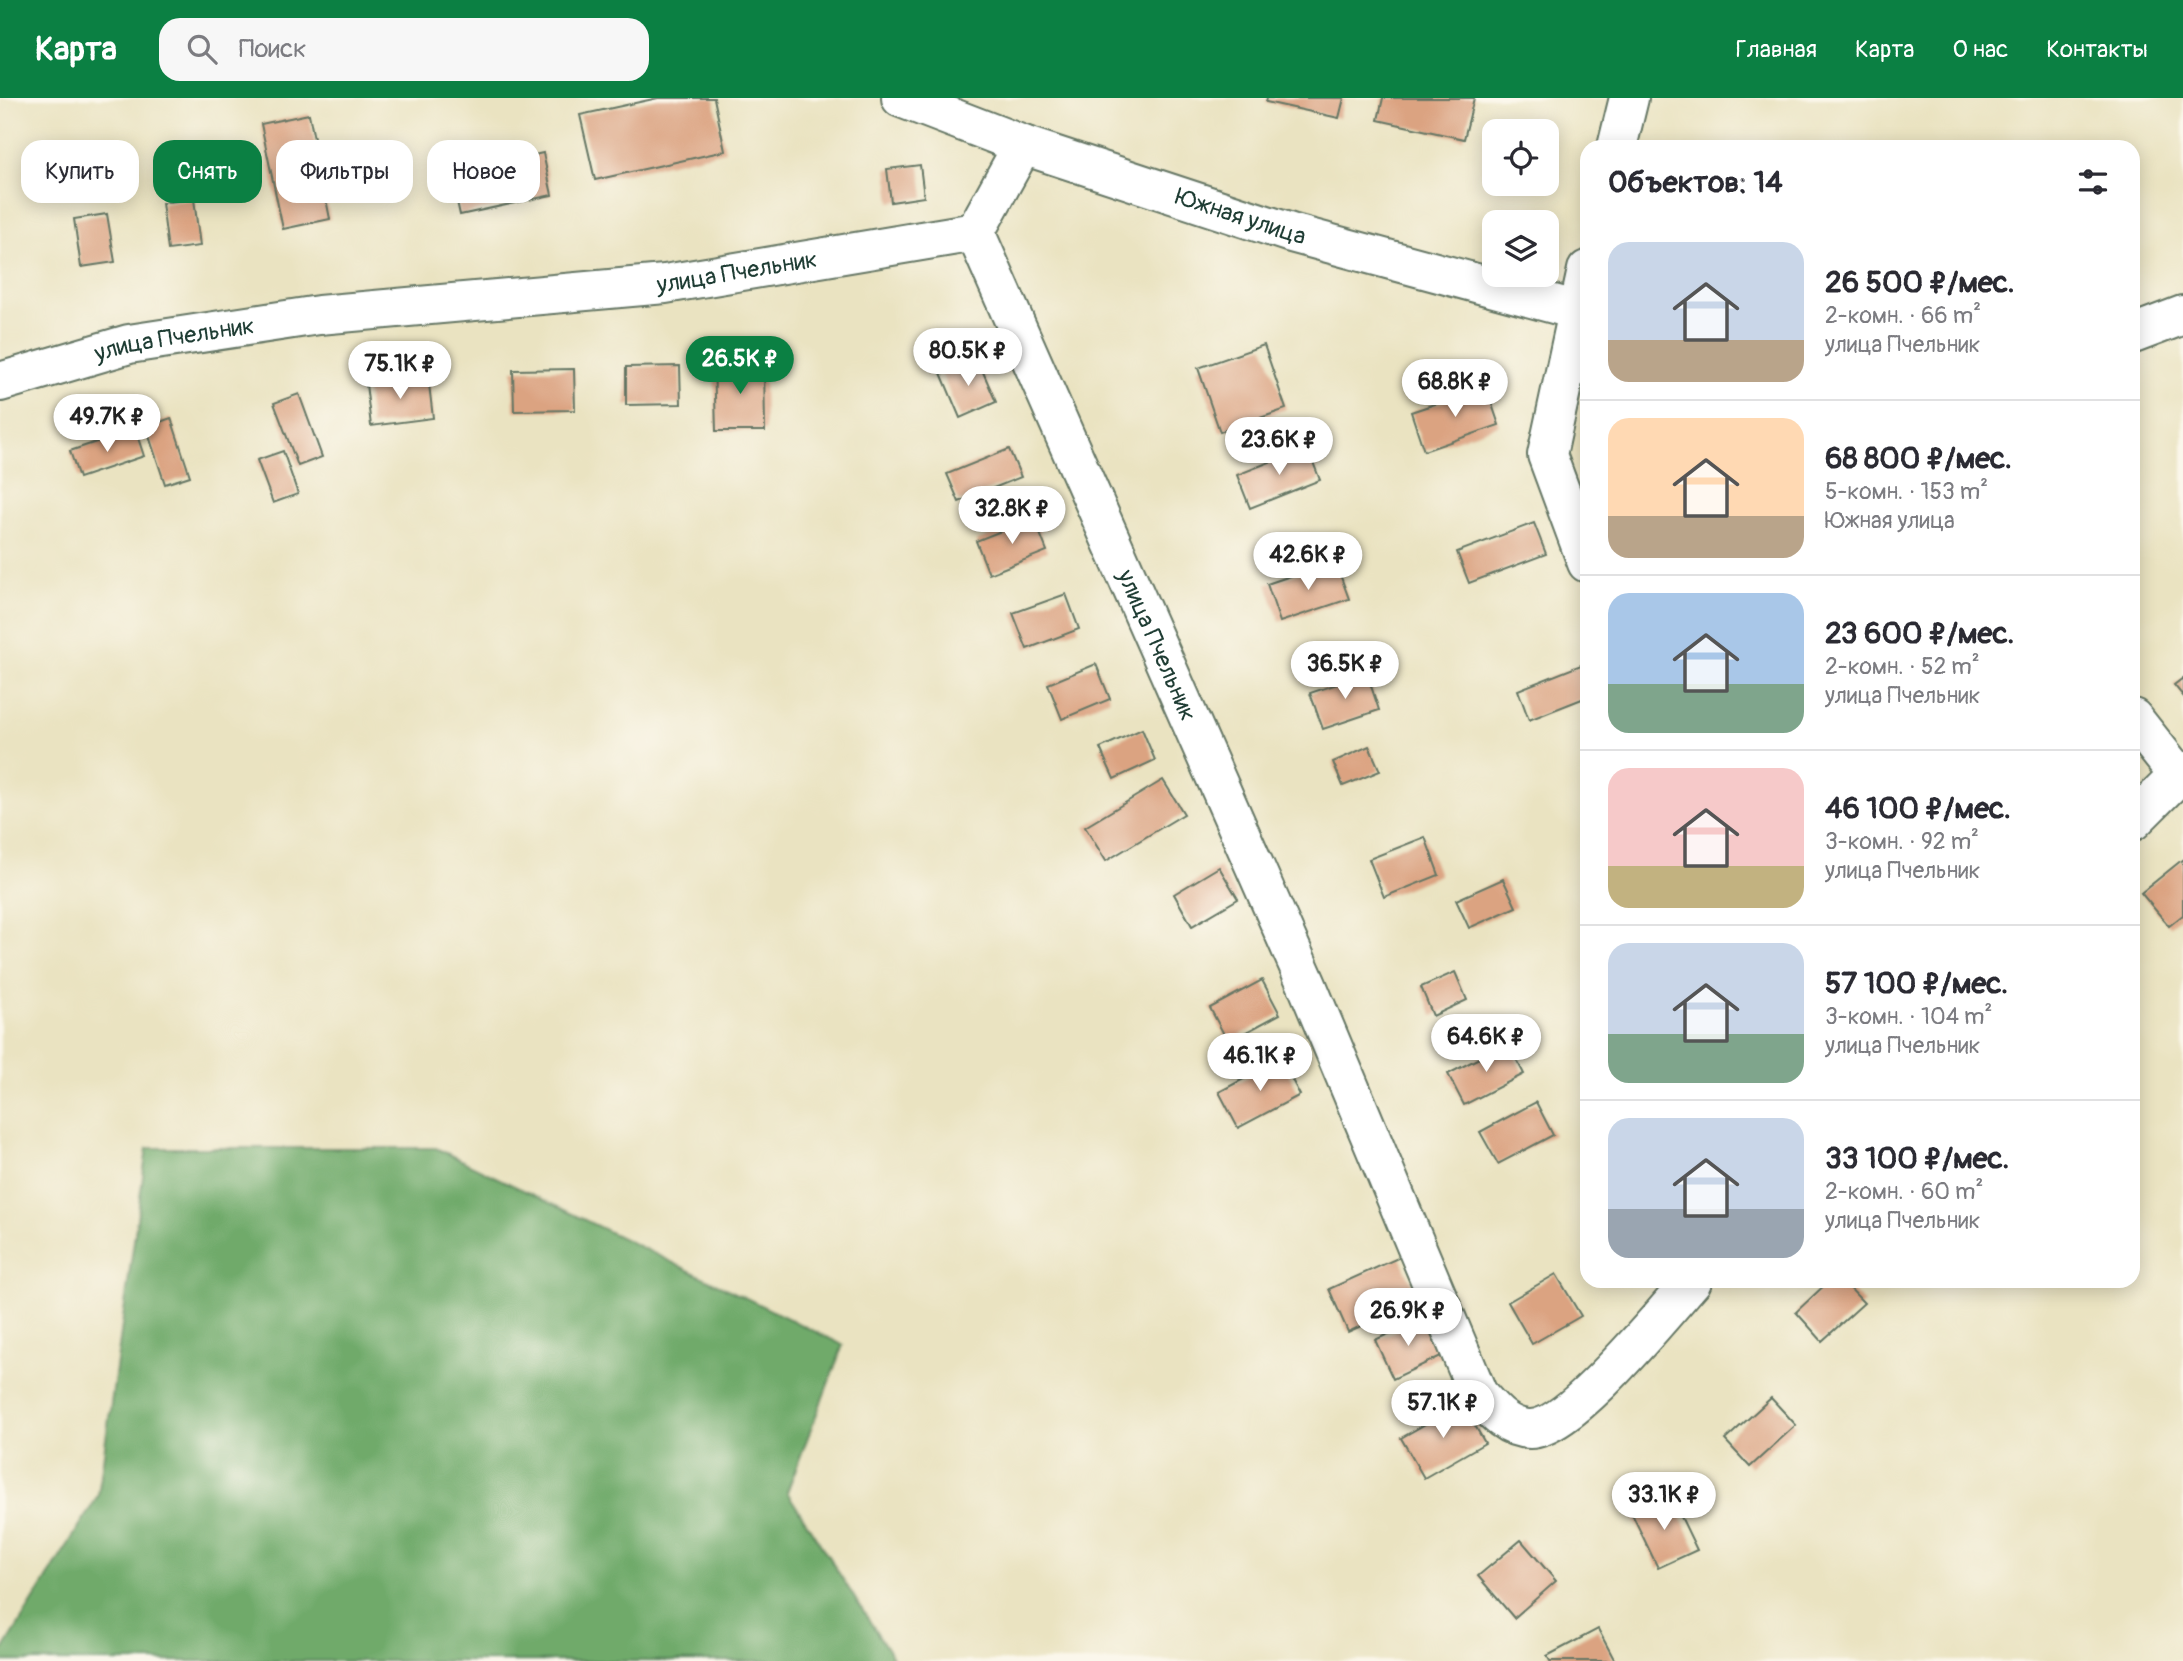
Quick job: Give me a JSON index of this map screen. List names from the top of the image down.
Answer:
{
  "streets": {
    "street": ["Южная улица", "улица Пчельник"]
  },
  "page": {
    "header": "Карта",
    "search": "Поиск",
    "nav": [
      "Главная",
      "Карта",
      "О нас",
      "Контакты"
    ],
    "chip": [
      "Купить",
      "Снять",
      "Фильтры",
      "Новое"
    ],
    "heading": "Объектов: 14",
    "list": [
      {
        "name": "26 500 ₽/мес.",
        "note": "2-комн. · 66 m² · улица Пчельник"
      },
      {
        "name": "68 800 ₽/мес.",
        "note": "5-комн. · 153 m² · Южная улица"
      },
      {
        "name": "23 600 ₽/мес.",
        "note": "2-комн. · 52 m² · улица Пчельник"
      },
      {
        "name": "46 100 ₽/мес.",
        "note": "3-комн. · 92 m² · улица Пчельник"
      },
      {
        "name": "57 100 ₽/мес.",
        "note": "3-комн. · 104 m² · улица Пчельник"
      },
      {
        "name": "33 100 ₽/мес.",
        "note": "2-комн. · 60 m² · улица Пчельник"
      }
    ],
    "price": [
      "80.5K ₽",
      "26.5K ₽",
      "75.1K ₽",
      "68.8K ₽",
      "49.7K ₽",
      "23.6K ₽",
      "32.8K ₽",
      "42.6K ₽",
      "36.5K ₽",
      "64.6K ₽",
      "46.1K ₽",
      "26.9K ₽",
      "57.1K ₽",
      "33.1K ₽"
    ]
  }
}
